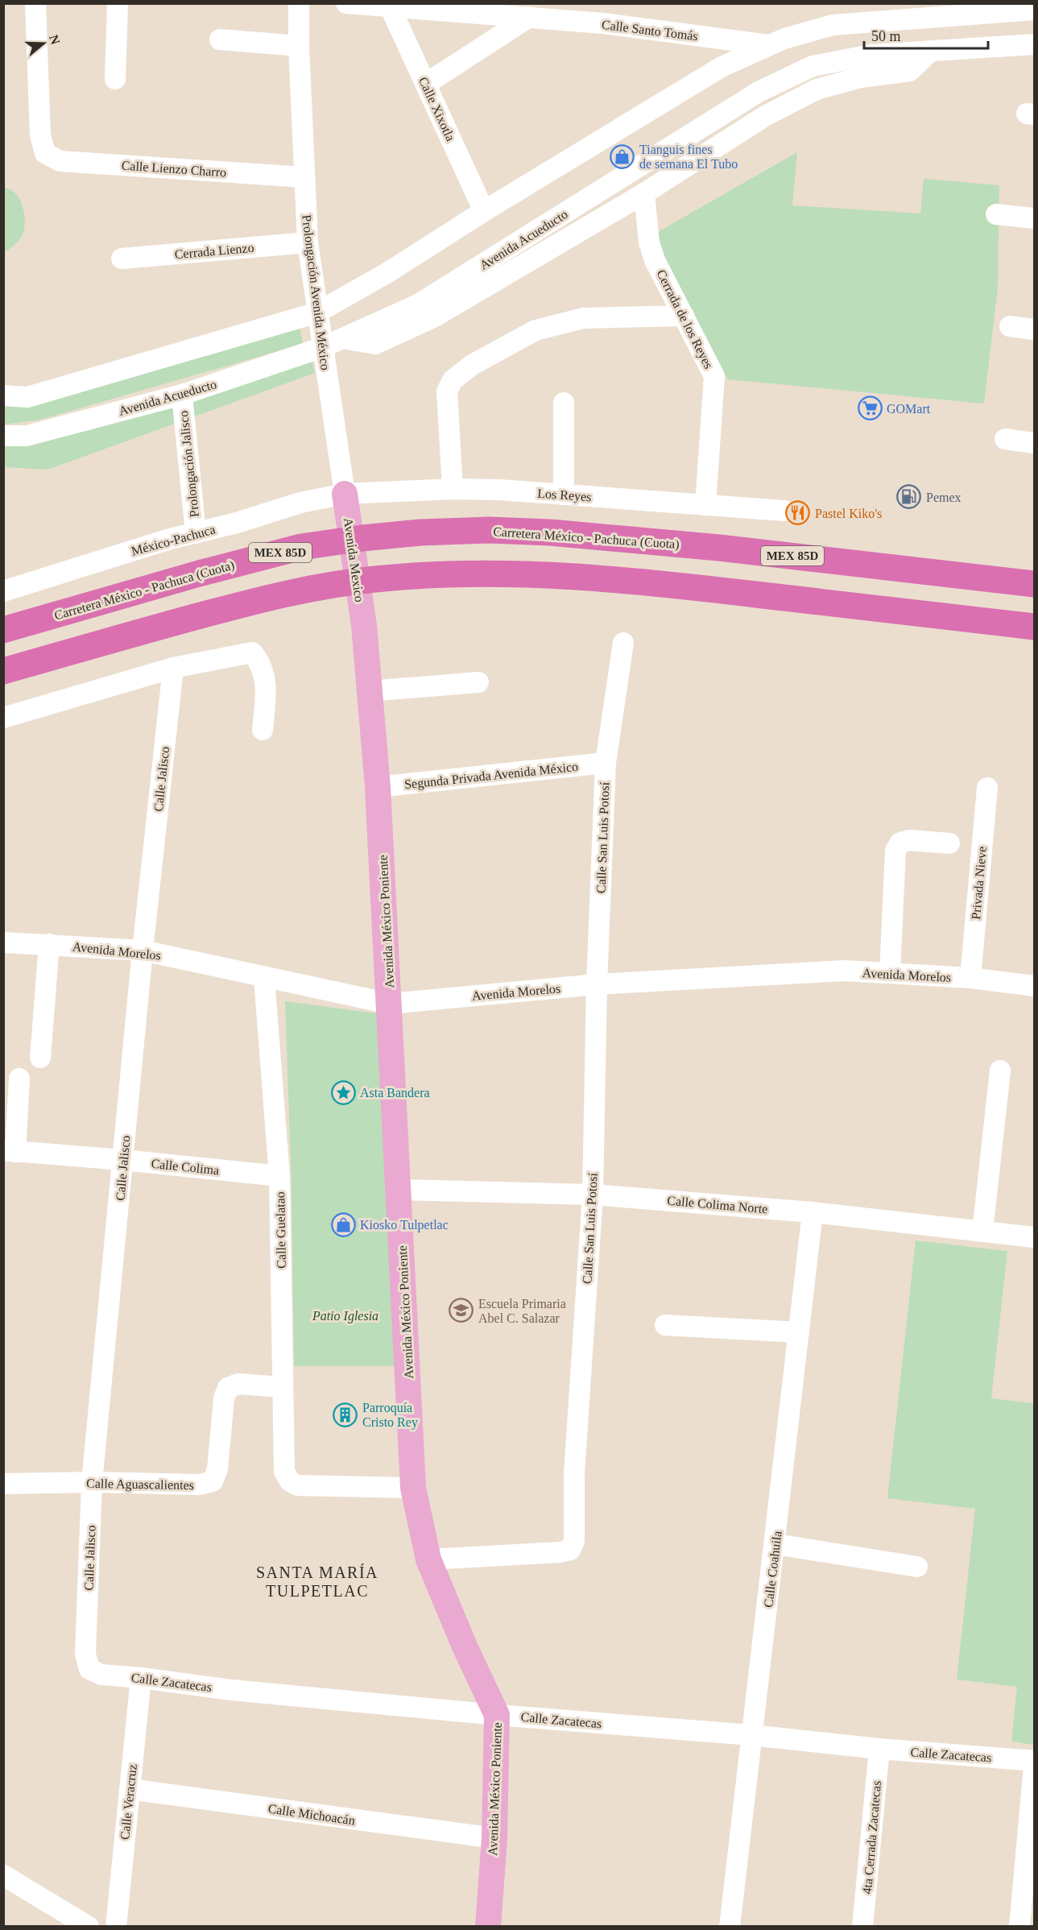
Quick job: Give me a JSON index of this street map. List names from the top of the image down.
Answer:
{
  "streets": {
    "highway": ["Carretera México - Pachuca (Cuota)", "MEX 85D"],
    "main road": ["Avenida Mexico", "Avenida México Poniente"],
    "street": [
      "Calle Santo Tomás",
      "Calle Xixotla",
      "Calle Lienzo Charro",
      "Avenida Acueducto",
      "Cerrada Lienzo",
      "Prolongación Avenida México",
      "Cerrada de los Reyes",
      "Prolongación Jalisco",
      "Los Reyes",
      "México-Pachuca",
      "Segunda Privada Avenida México",
      "Calle Jalisco",
      "Calle San Luis Potosí",
      "Privada Nieve",
      "Avenida Morelos",
      "Calle Colima",
      "Calle Colima Norte",
      "Calle Guelatao",
      "Calle Aguascalientes",
      "Calle Coahuila",
      "Calle Zacatecas",
      "Calle Veracruz",
      "Calle Michoacán",
      "4ta Cerrada Zacatecas"
    ]
  },
  "crossings": [
    ["Calle Santo Tomás", "Calle Xixotla"],
    ["Calle Lienzo Charro", "Prolongación Avenida México"],
    ["Avenida Acueducto", "Prolongación Avenida México"],
    ["Avenida Acueducto", "Prolongación Jalisco"],
    ["Cerrada Lienzo", "Prolongación Avenida México"],
    ["Prolongación Avenida México", "Los Reyes"],
    ["Prolongación Avenida México", "México-Pachuca"],
    ["Prolongación Avenida México", "Avenida Mexico"],
    ["Cerrada de los Reyes", "Los Reyes"],
    ["Prolongación Jalisco", "México-Pachuca"],
    ["Los Reyes", "México-Pachuca"],
    ["Los Reyes", "Avenida Mexico"],
    ["México-Pachuca", "Avenida Mexico"],
    ["Avenida Mexico", "Avenida México Poniente"],
    ["Segunda Privada Avenida México", "Calle San Luis Potosí"],
    ["Segunda Privada Avenida México", "Avenida México Poniente"],
    ["Calle Jalisco", "Avenida Morelos"],
    ["Calle Jalisco", "Calle Colima"],
    ["Calle Jalisco", "Calle Aguascalientes"],
    ["Calle Jalisco", "Calle Zacatecas"],
    ["Calle San Luis Potosí", "Avenida México Poniente"],
    ["Calle San Luis Potosí", "Avenida Morelos"],
    ["Calle San Luis Potosí", "Calle Colima Norte"],
    ["Privada Nieve", "Avenida Morelos"],
    ["Avenida México Poniente", "Avenida Morelos"],
    ["Avenida México Poniente", "Calle Colima Norte"],
    ["Avenida México Poniente", "Calle Guelatao"],
    ["Avenida México Poniente", "Calle Zacatecas"],
    ["Avenida México Poniente", "Calle Michoacán"],
    ["Avenida Morelos", "Calle Guelatao"],
    ["Calle Colima", "Calle Guelatao"],
    ["Calle Colima Norte", "Calle Coahuila"],
    ["Calle Guelatao", "Calle Aguascalientes"],
    ["Calle Coahuila", "Calle Zacatecas"],
    ["Calle Zacatecas", "Calle Veracruz"],
    ["Calle Zacatecas", "4ta Cerrada Zacatecas"],
    ["Calle Veracruz", "Calle Michoacán"]
  ],
  "districts": ["SANTA MARÍA TULPETLAC"],
  "parks": ["Patio Iglesia"],
  "places": {
    "shop": ["Tianguis fines de semana El Tubo", "Kiosko Tulpetlac"],
    "supermarket": ["GOMart"],
    "fuel station": ["Pemex"],
    "restaurant": ["Pastel Kiko's"],
    "place": ["Asta Bandera"],
    "school or university": ["Escuela Primaria Abel C. Salazar"],
    "building": ["Parroquía Cristo Rey"]
  },
  "scale_bar": "50 m",
  "north": "right"
}
